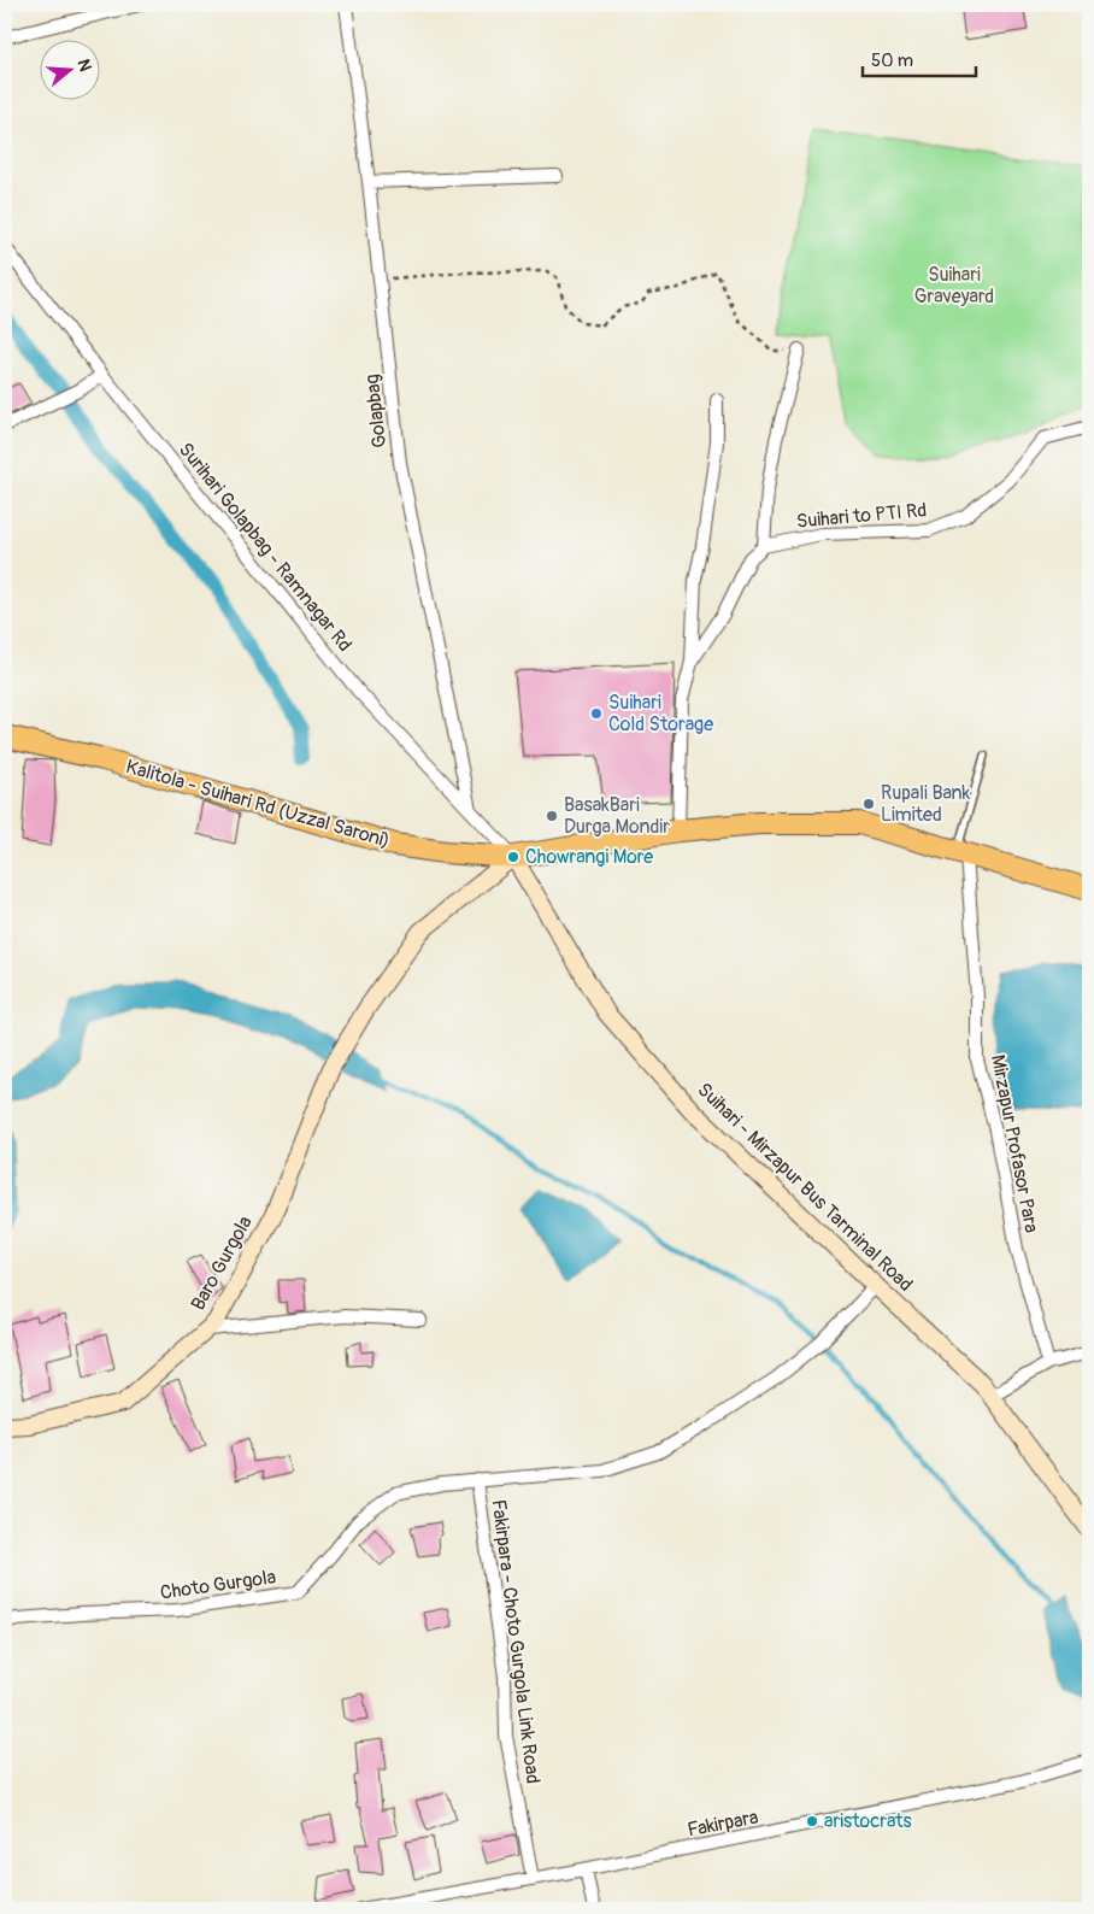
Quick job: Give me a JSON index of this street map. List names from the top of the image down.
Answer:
{
  "streets": {
    "highway": ["Kalitola - Suihari Rd (Uzzal Saroni)"],
    "street": [
      "Golapbag",
      "Suihari to PTI Rd",
      "Surihari Golapbag - Ramnagar Rd",
      "Mirzapur Profasor Para",
      "Suihari - Mirzapur Bus Tarminal Road",
      "Baro Gurgola",
      "Choto Gurgola",
      "Fakirpara - Choto Gurgola Link Road",
      "Fakirpara"
    ]
  },
  "crossings": [
    ["Golapbag", "Surihari Golapbag - Ramnagar Rd"],
    ["Surihari Golapbag - Ramnagar Rd", "Kalitola - Suihari Rd (Uzzal Saroni)"],
    ["Surihari Golapbag - Ramnagar Rd", "Suihari - Mirzapur Bus Tarminal Road"],
    ["Surihari Golapbag - Ramnagar Rd", "Baro Gurgola"],
    ["Kalitola - Suihari Rd (Uzzal Saroni)", "Mirzapur Profasor Para"],
    ["Kalitola - Suihari Rd (Uzzal Saroni)", "Suihari - Mirzapur Bus Tarminal Road"],
    ["Kalitola - Suihari Rd (Uzzal Saroni)", "Baro Gurgola"],
    ["Suihari - Mirzapur Bus Tarminal Road", "Baro Gurgola"],
    ["Suihari - Mirzapur Bus Tarminal Road", "Choto Gurgola"],
    ["Choto Gurgola", "Fakirpara - Choto Gurgola Link Road"],
    ["Fakirpara - Choto Gurgola Link Road", "Fakirpara"]
  ],
  "parks": ["Suihari Graveyard"],
  "places": [
    "Suihari Cold Storage",
    "Rupali Bank Limited",
    "BasakBari Durga Mondir",
    "Chowrangi More",
    "aristocrats"
  ],
  "scale_bar": "50 m",
  "north": "right"
}
